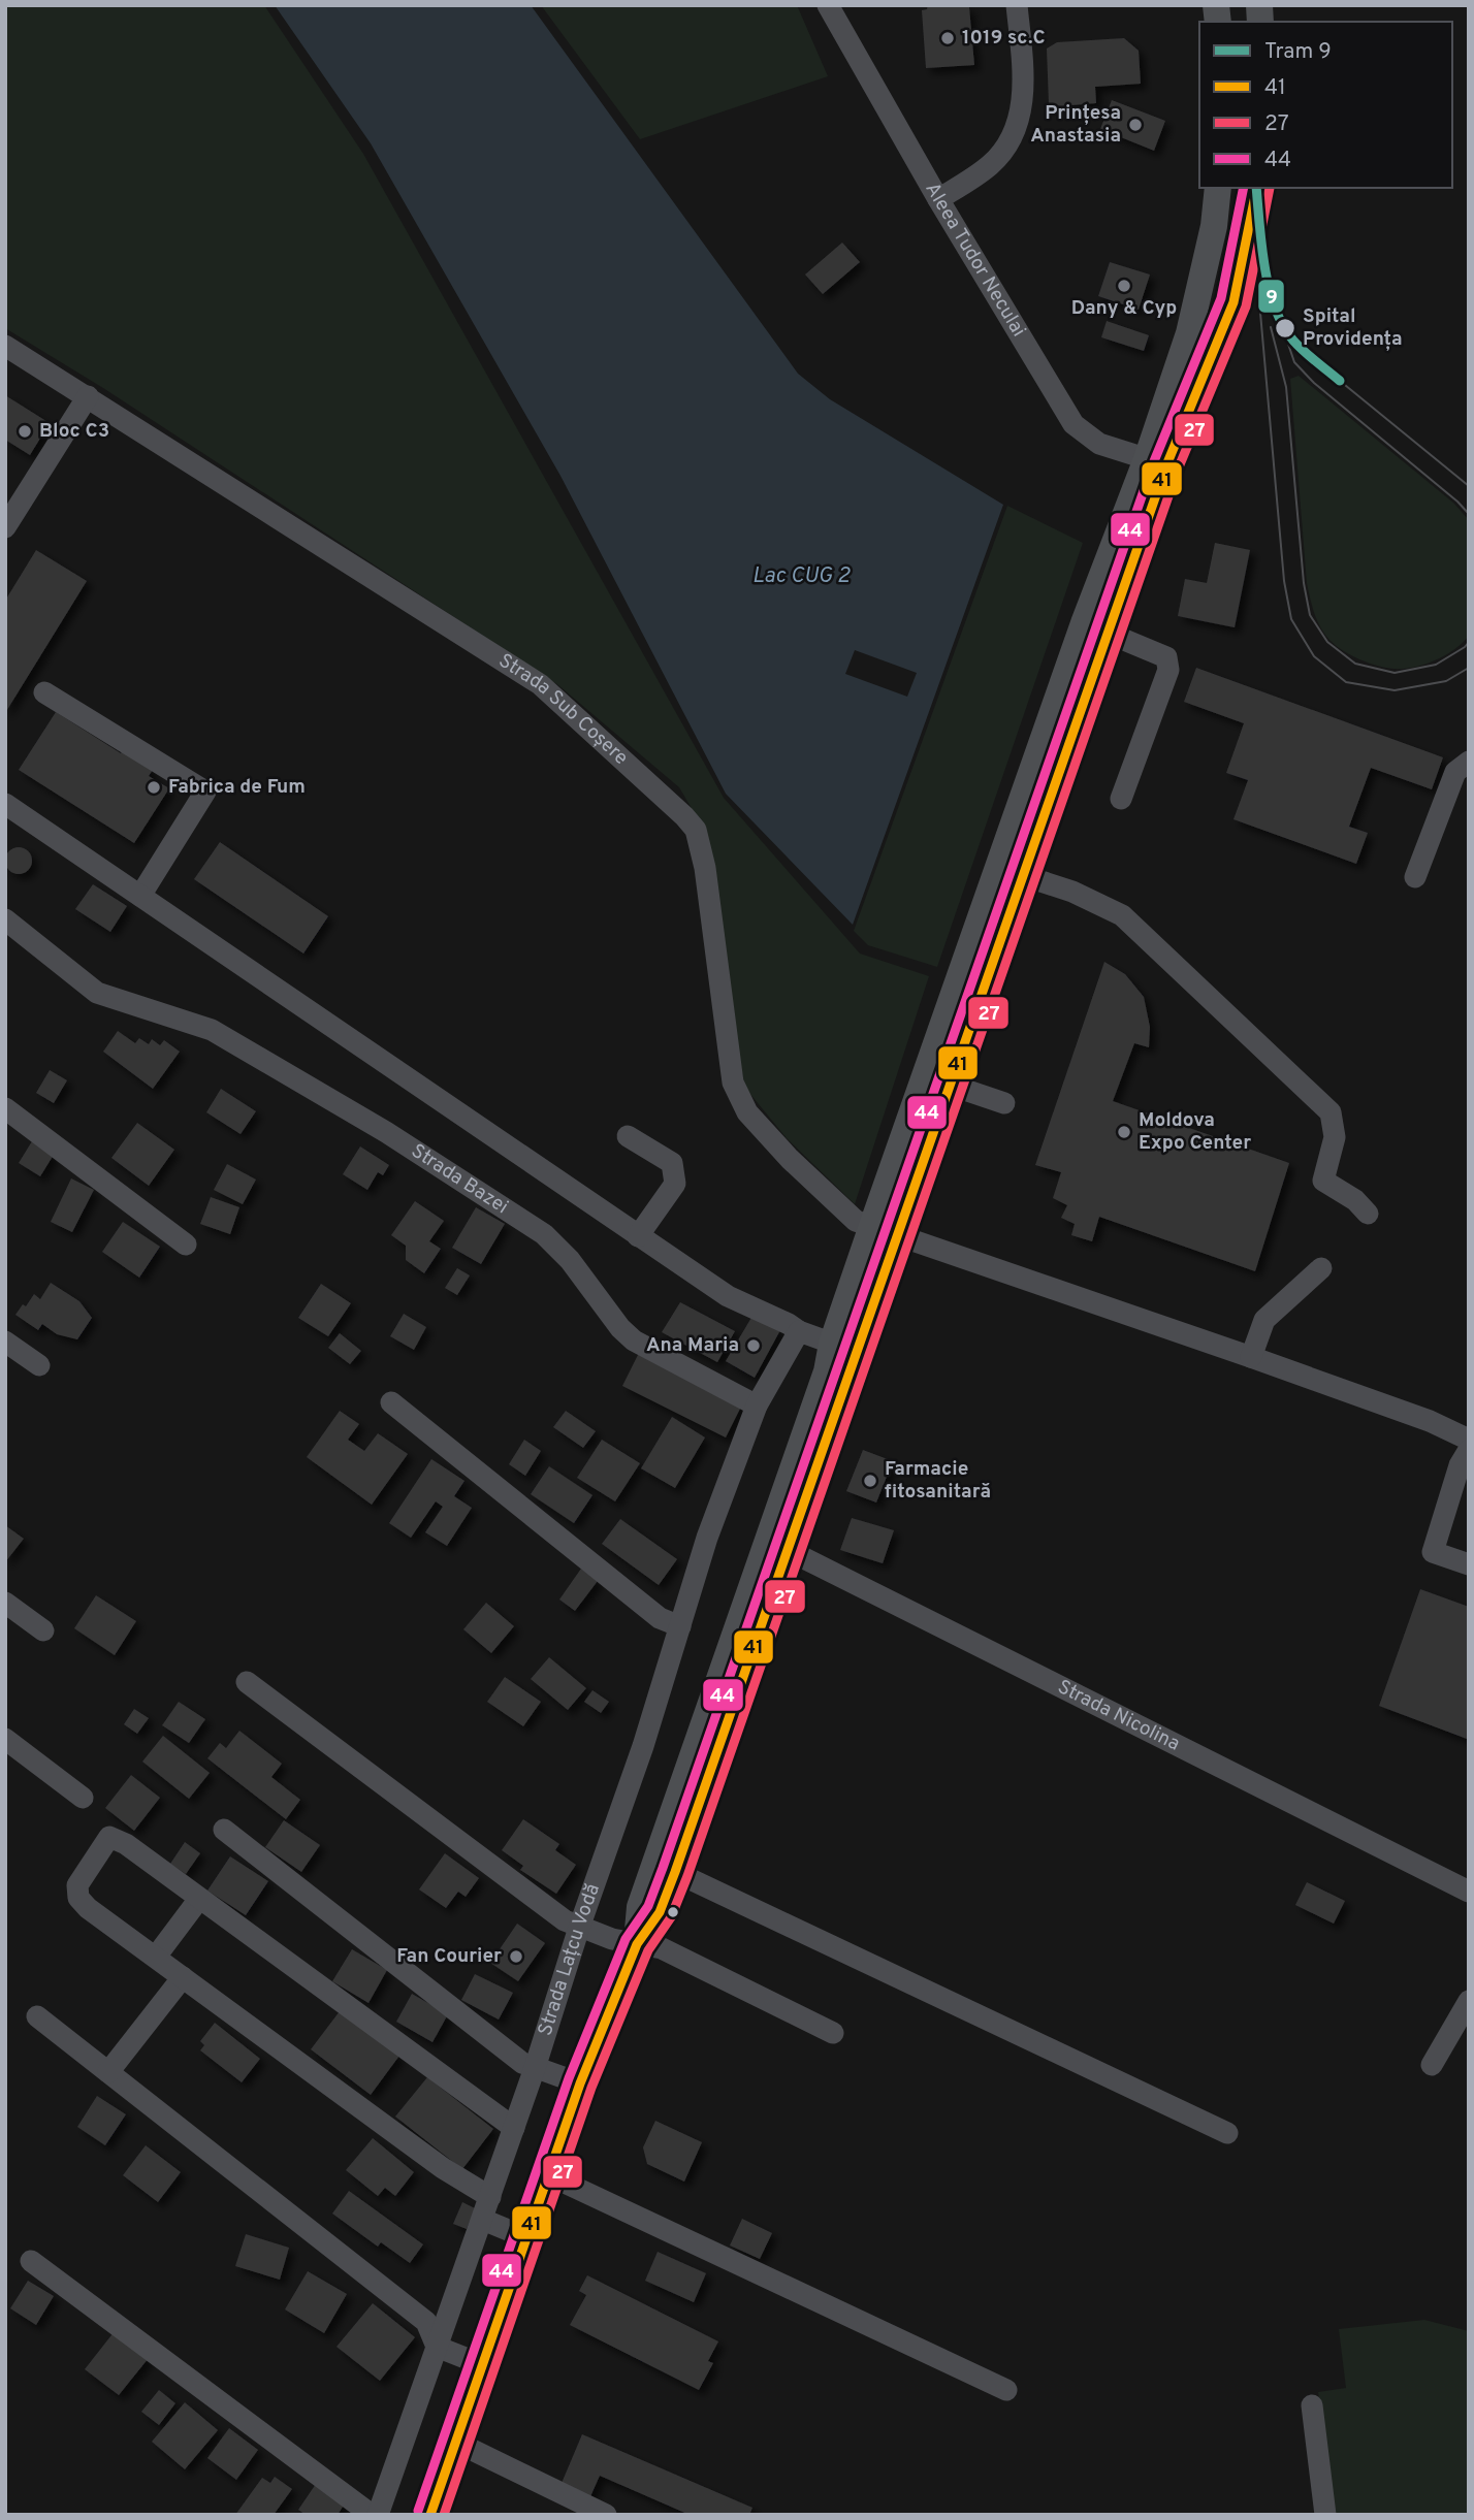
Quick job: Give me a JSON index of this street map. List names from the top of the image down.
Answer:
{
  "streets": {
    "street": [
      "Aleea Tudor Neculai",
      "Strada Sub Coșere",
      "Strada Bazei",
      "Strada Nicolina",
      "Strada Lațcu Vodă"
    ]
  },
  "crossings": [
    ["Strada Bazei", "Strada Lațcu Vodă"]
  ],
  "water": ["Lac CUG 2"],
  "places": [
    "1019 sc.C",
    "Prințesa Anastasia",
    "Dany & Cyp",
    "Spital Providența",
    "Bloc C3",
    "Fabrica de Fum",
    "Moldova Expo Center",
    "Ana Maria",
    "Farmacie fitosanitară",
    "Fan Courier"
  ],
  "lines": [
    "tram line 9",
    "transit line 41",
    "transit line 27",
    "transit line 44"
  ],
  "legend": [
    "Tram 9",
    "41",
    "27",
    "44"
  ]
}
